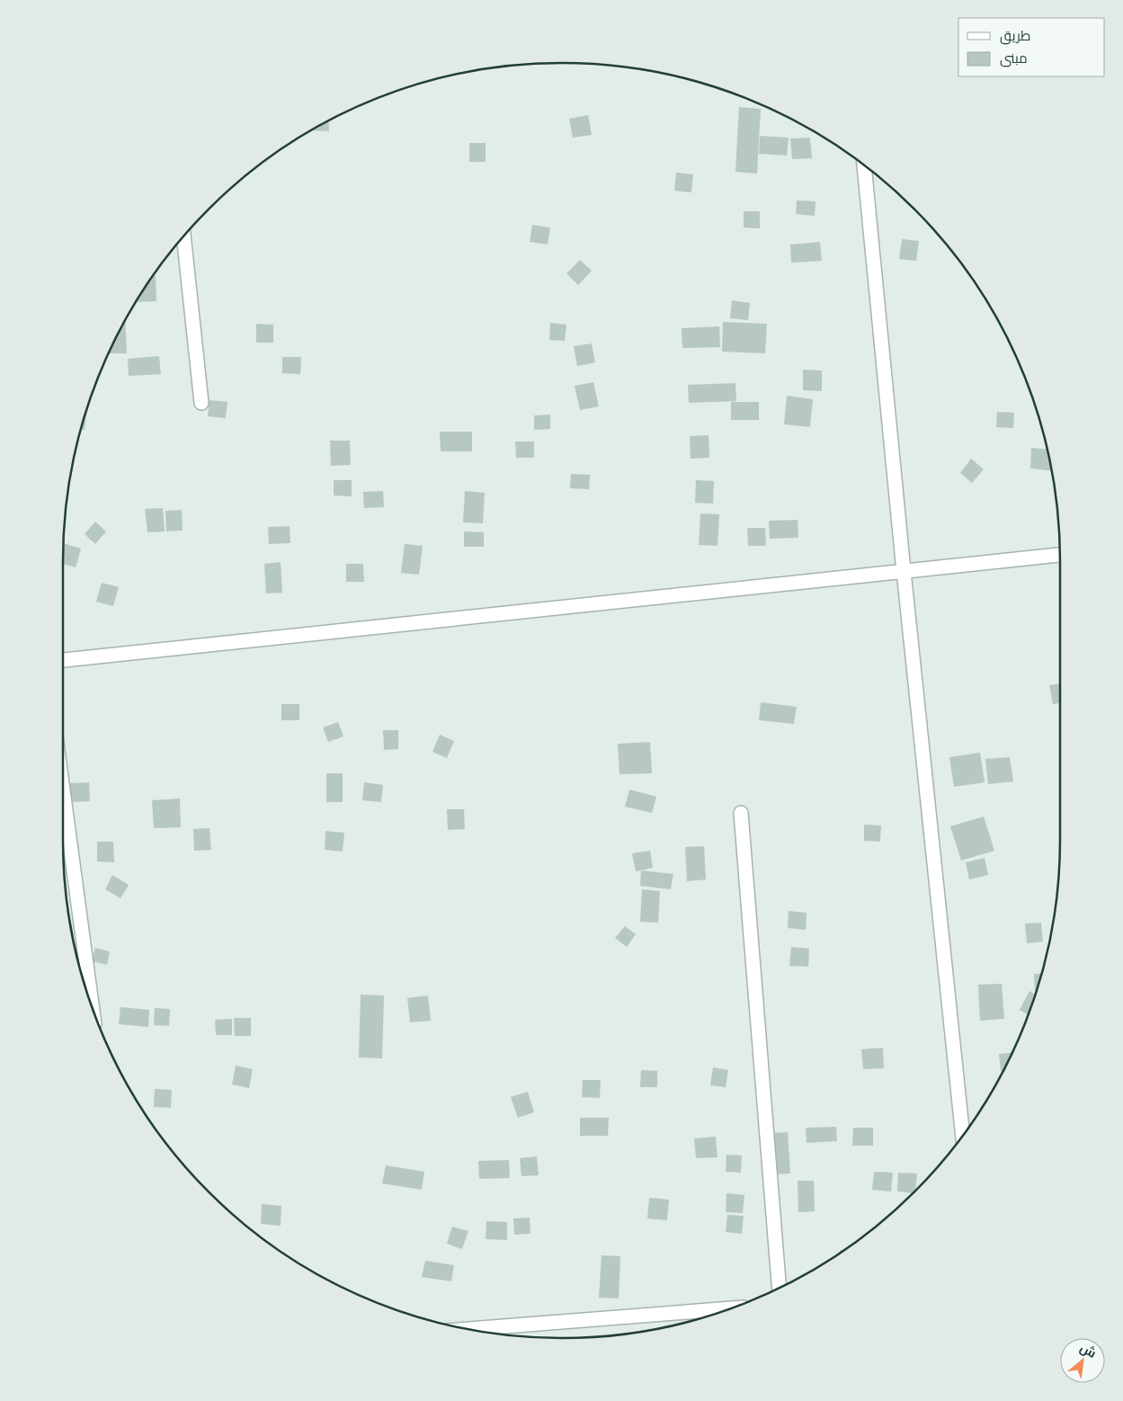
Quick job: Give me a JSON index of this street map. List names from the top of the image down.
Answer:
{
  "legend": ["طريق", "مبنى"],
  "north": "top right"
}
